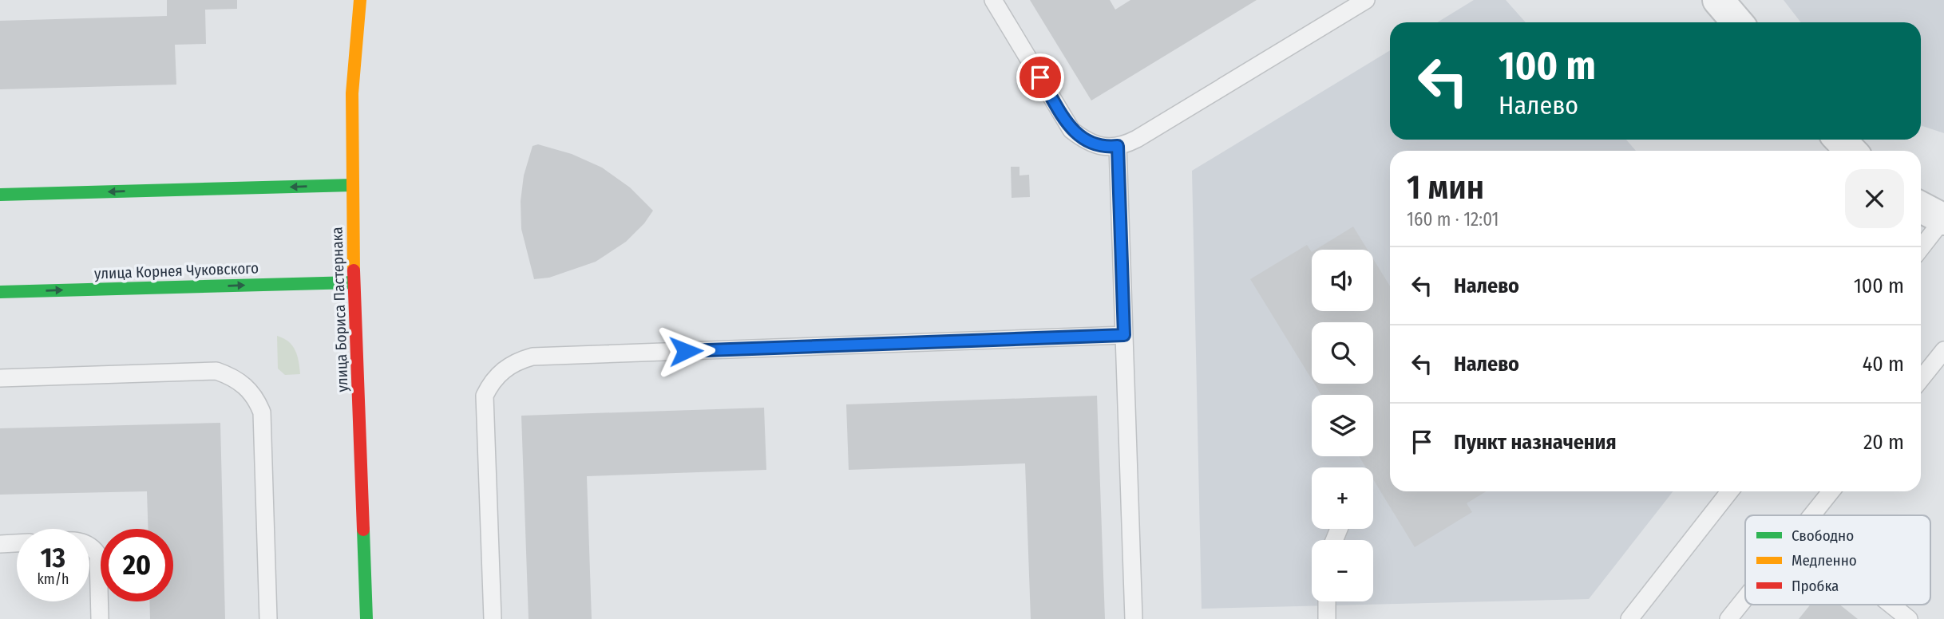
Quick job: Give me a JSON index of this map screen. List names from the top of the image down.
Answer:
{
  "streets": {
    "street": ["улица Корнея Чуковского", "улица Бориса Пастернака"]
  },
  "crossings": [
    ["улица Корнея Чуковского", "улица Бориса Пастернака"]
  ],
  "legend": ["Свободно", "Медленно", "Пробка"],
  "page": {
    "turn": ["100 m", "Налево"],
    "heading": ["1 мин", "160 m · 12:01"],
    "list": [
      {
        "name": "Налево",
        "value": "100 m"
      },
      {
        "name": "Налево",
        "value": "40 m"
      },
      {
        "name": "Пункт назначения",
        "value": "20 m"
      }
    ],
    "map_buttons": ["+", "−"],
    "speed": "13 km/h",
    "limit": "20"
  }
}
